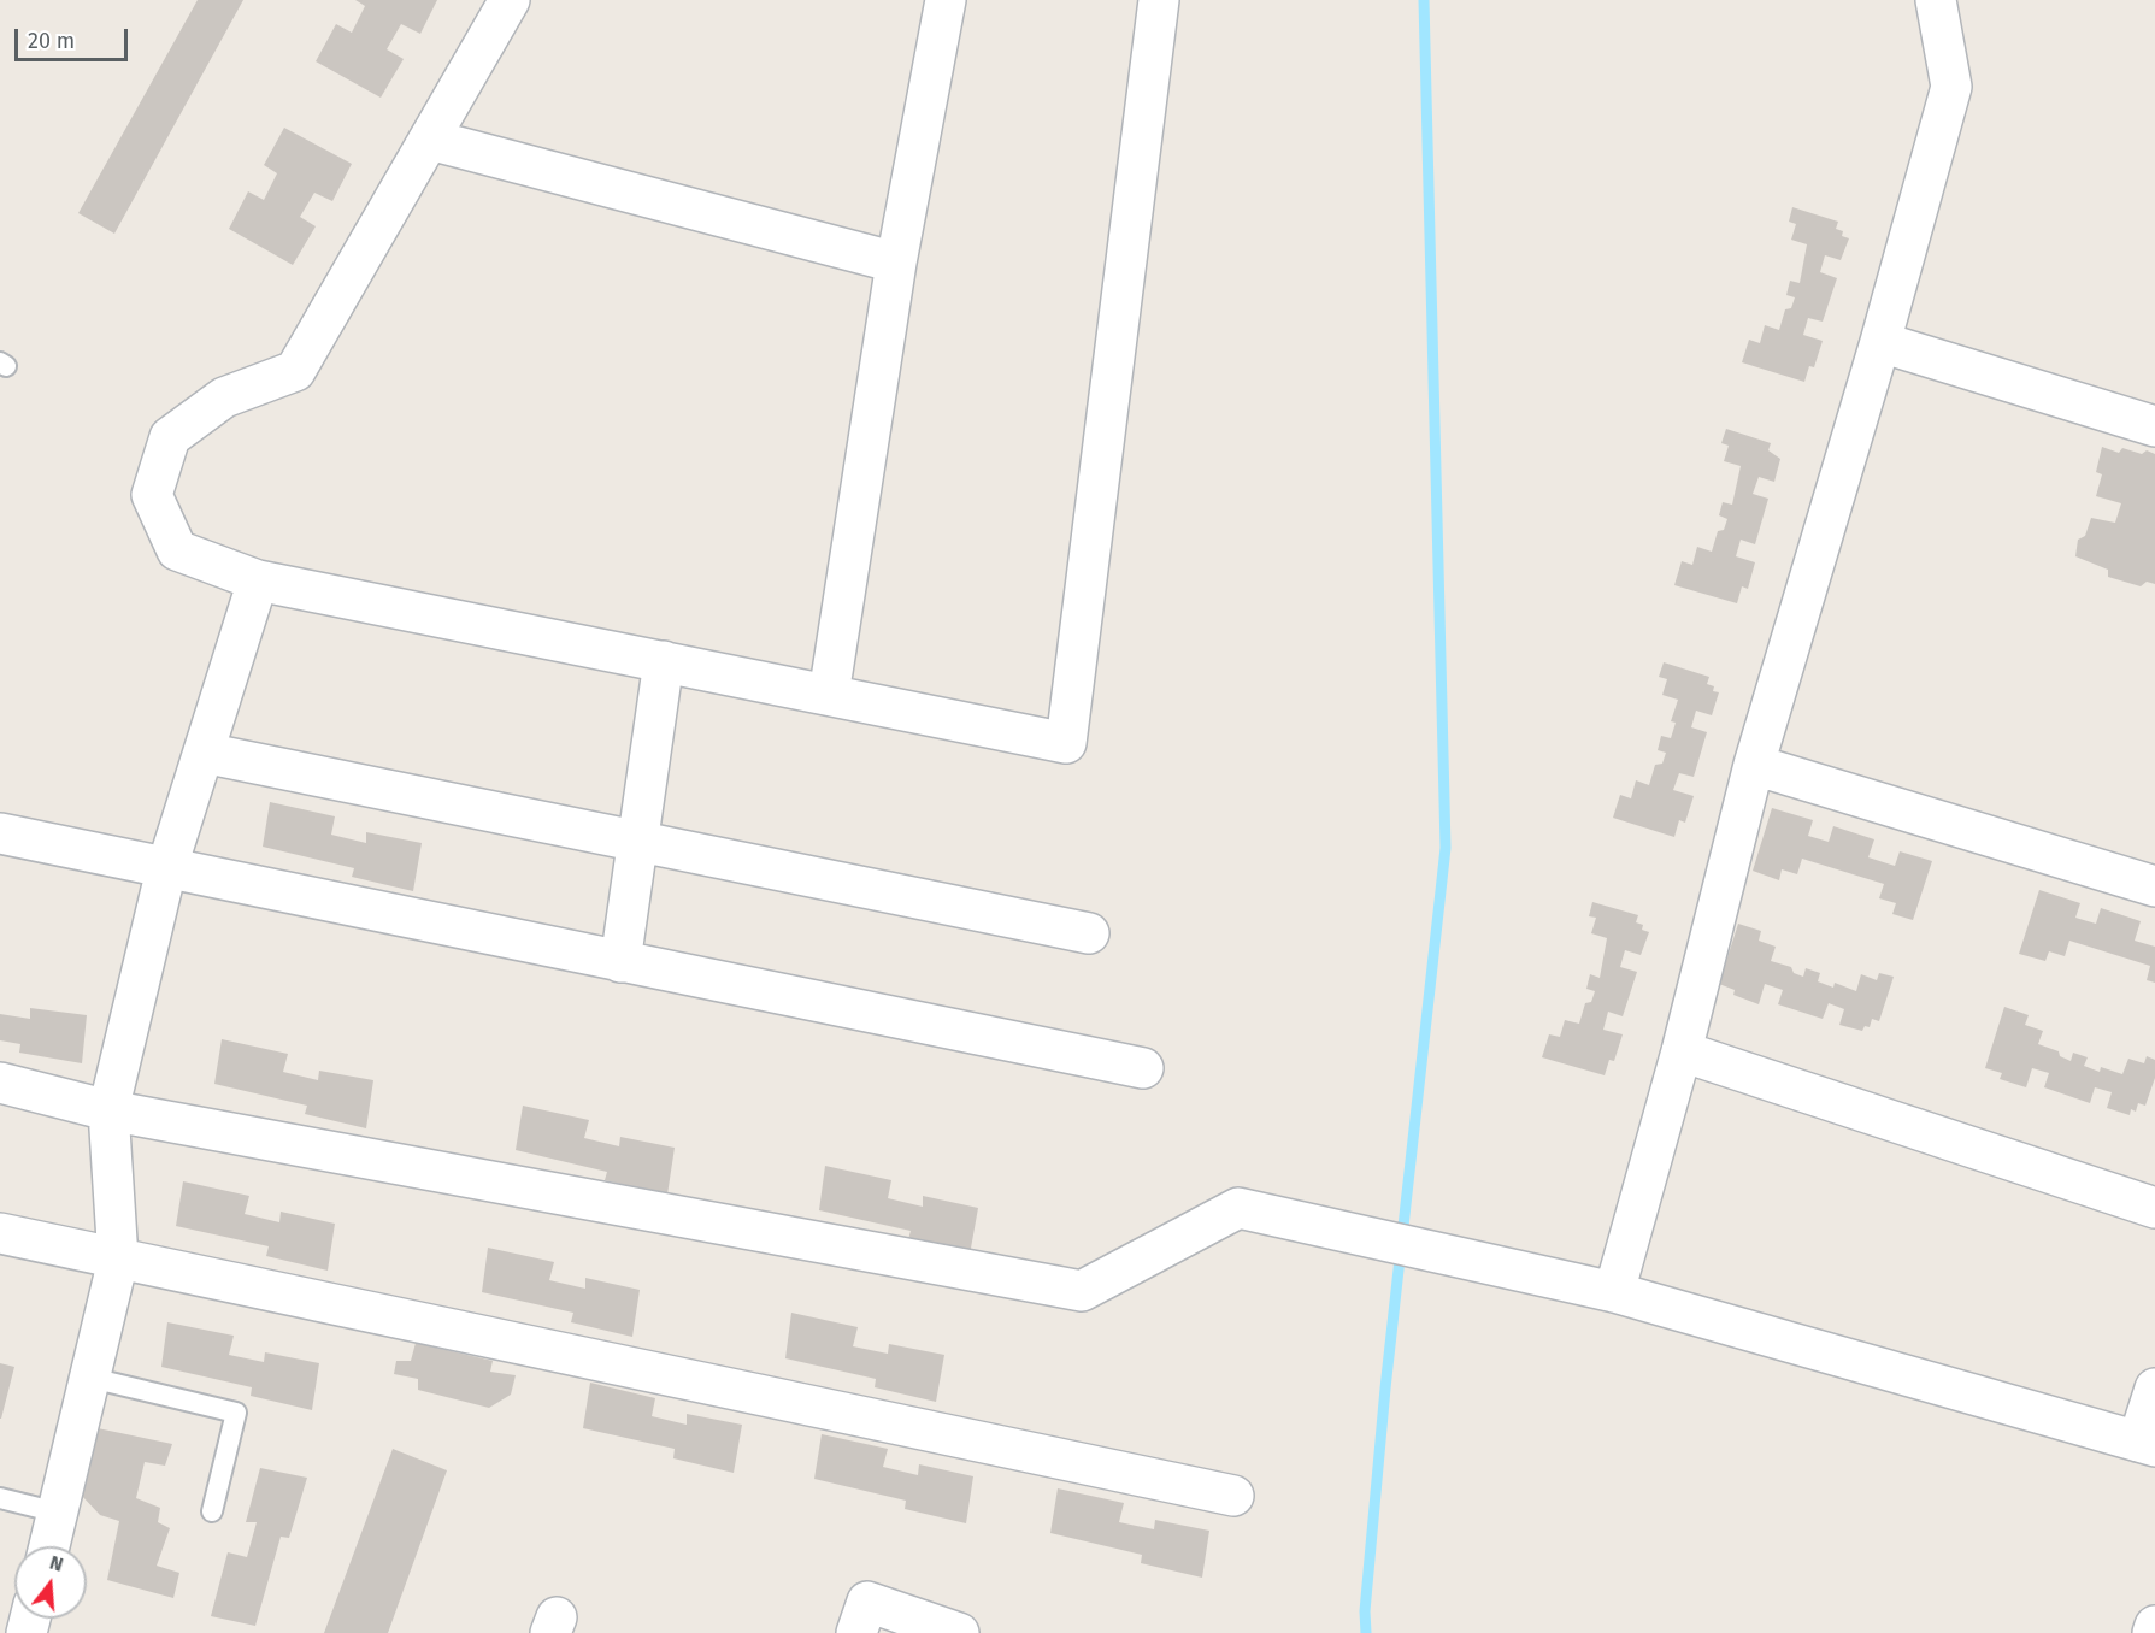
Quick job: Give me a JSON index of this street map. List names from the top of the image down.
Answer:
{
  "scale_bar": "20 m",
  "north": "top"
}
